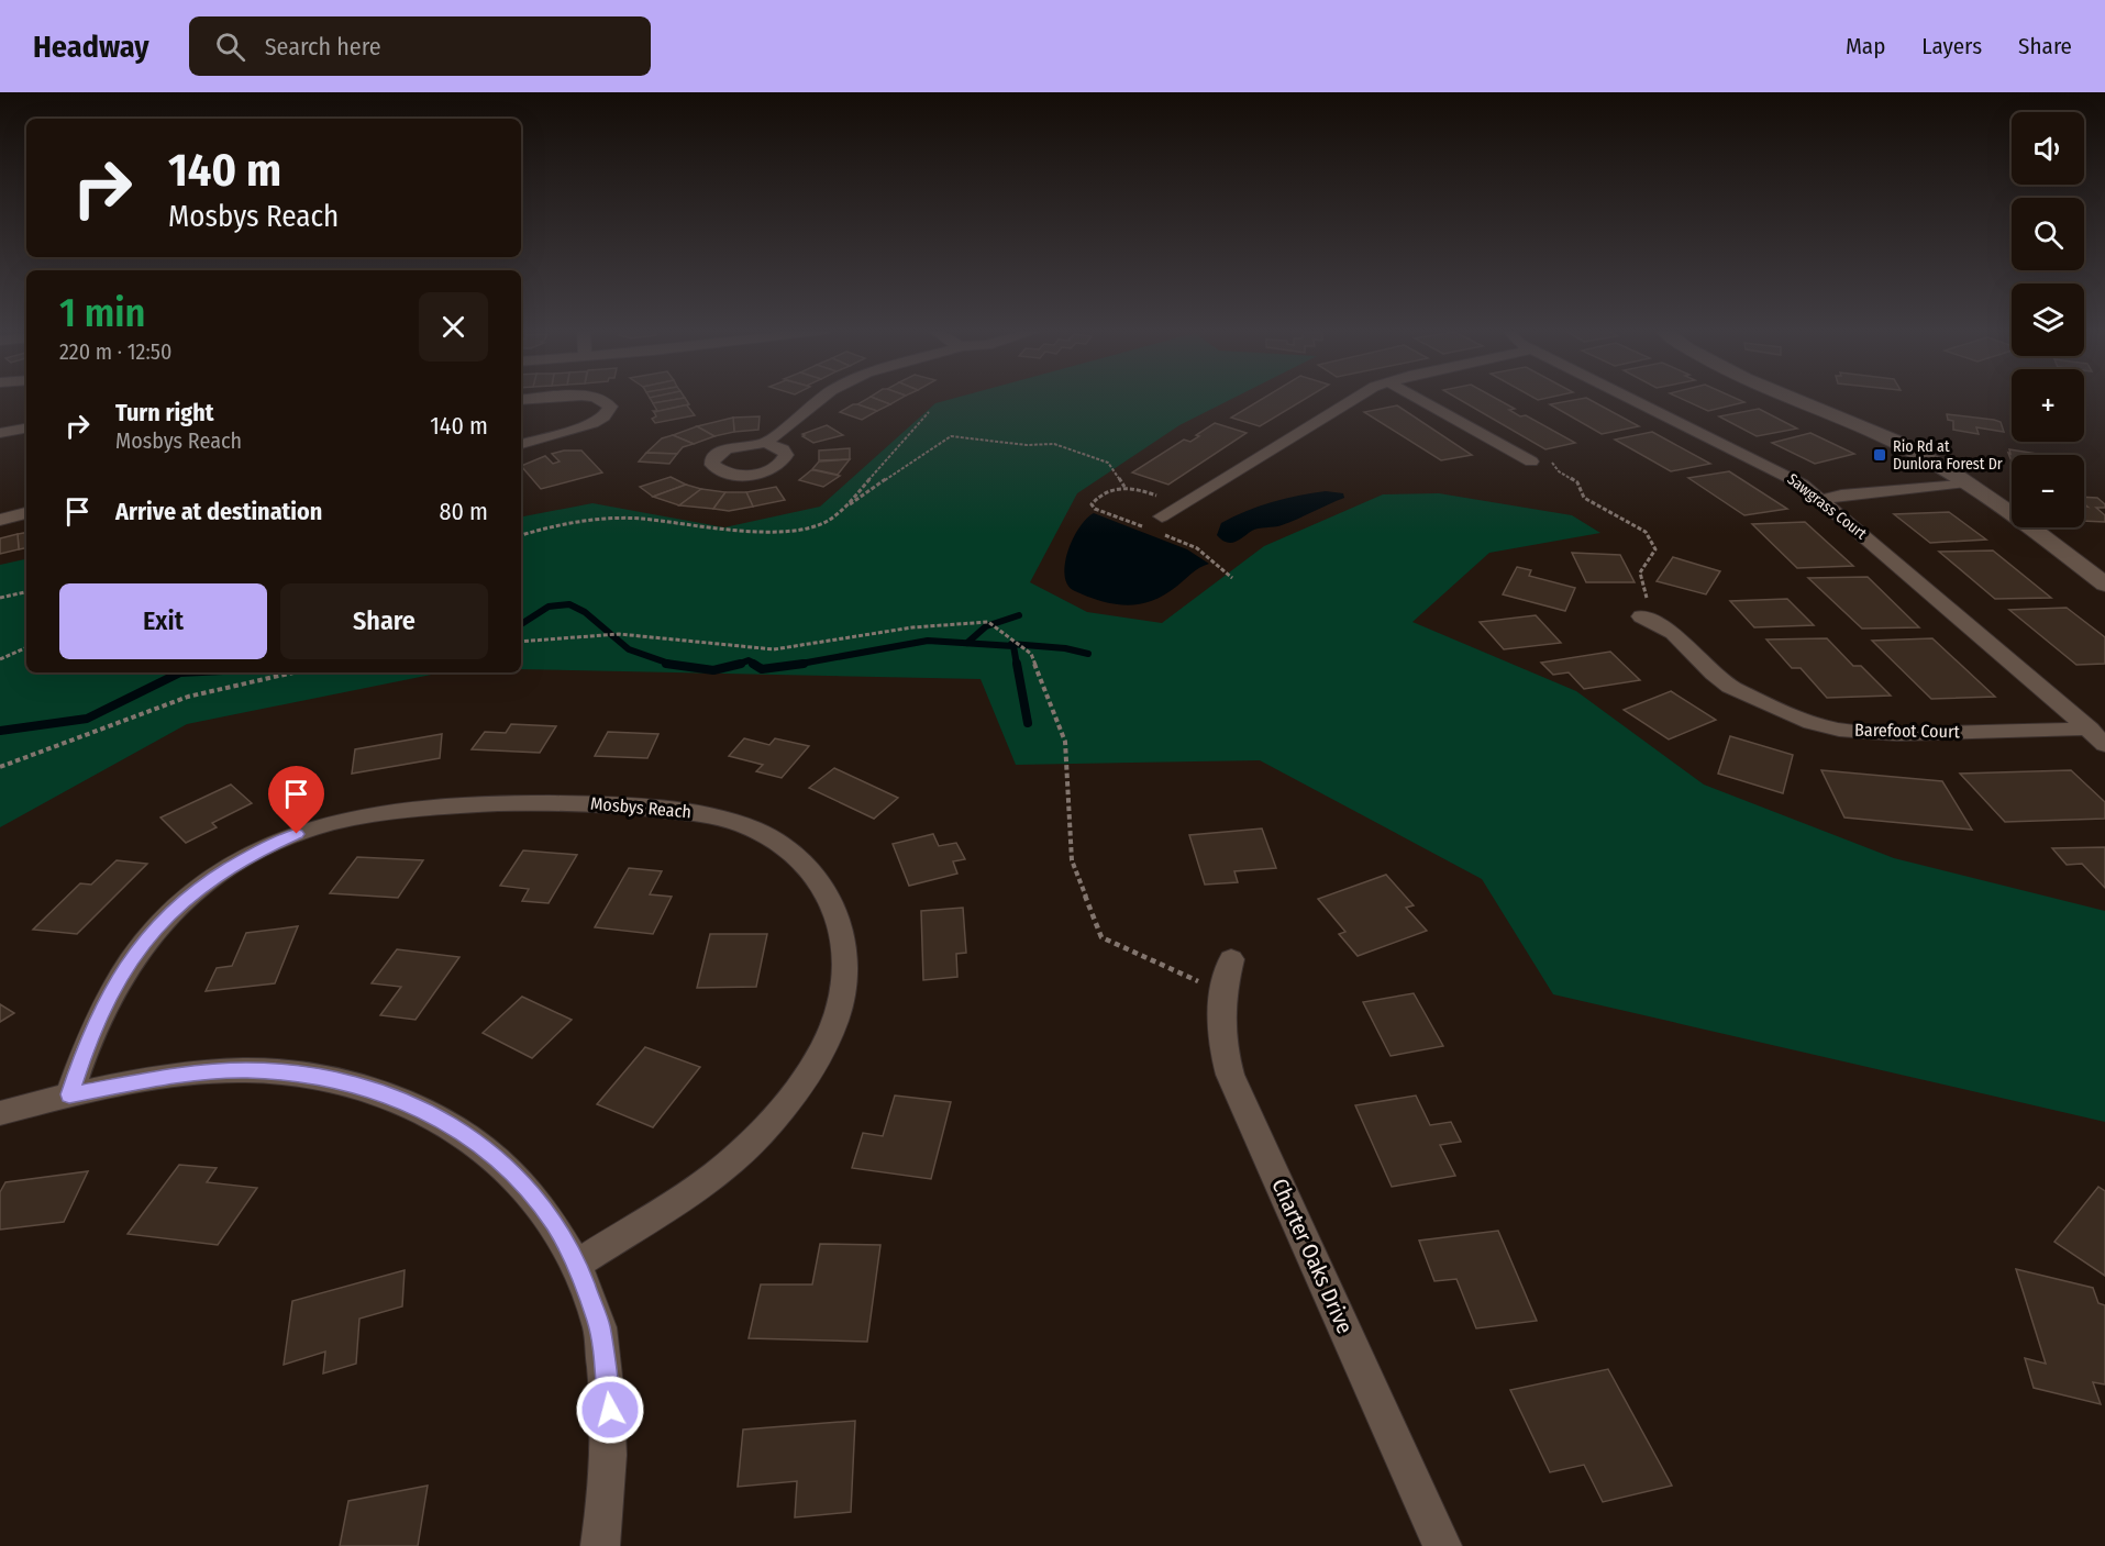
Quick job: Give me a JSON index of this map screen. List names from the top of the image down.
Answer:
{
  "streets": {
    "street": [
      "Sawgrass Court",
      "Barefoot Court",
      "Mosbys Reach",
      "Charter Oaks Drive"
    ]
  },
  "crossings": [
    ["Sawgrass Court", "Barefoot Court"]
  ],
  "places": {
    "transit": ["Rio Rd at Dunlora Forest Dr"]
  },
  "page": {
    "header": "Headway",
    "search": "Search here",
    "nav": ["Map", "Layers", "Share"],
    "map_buttons": ["+", "−"],
    "turn": ["140 m", "Mosbys Reach"],
    "heading": ["1 min", "220 m · 12:50"],
    "list": [
      {
        "name": "Turn right",
        "note": "Mosbys Reach",
        "value": "140 m"
      },
      {
        "name": "Arrive at destination",
        "value": "80 m"
      }
    ],
    "buttons": ["Exit", "Share"]
  }
}
